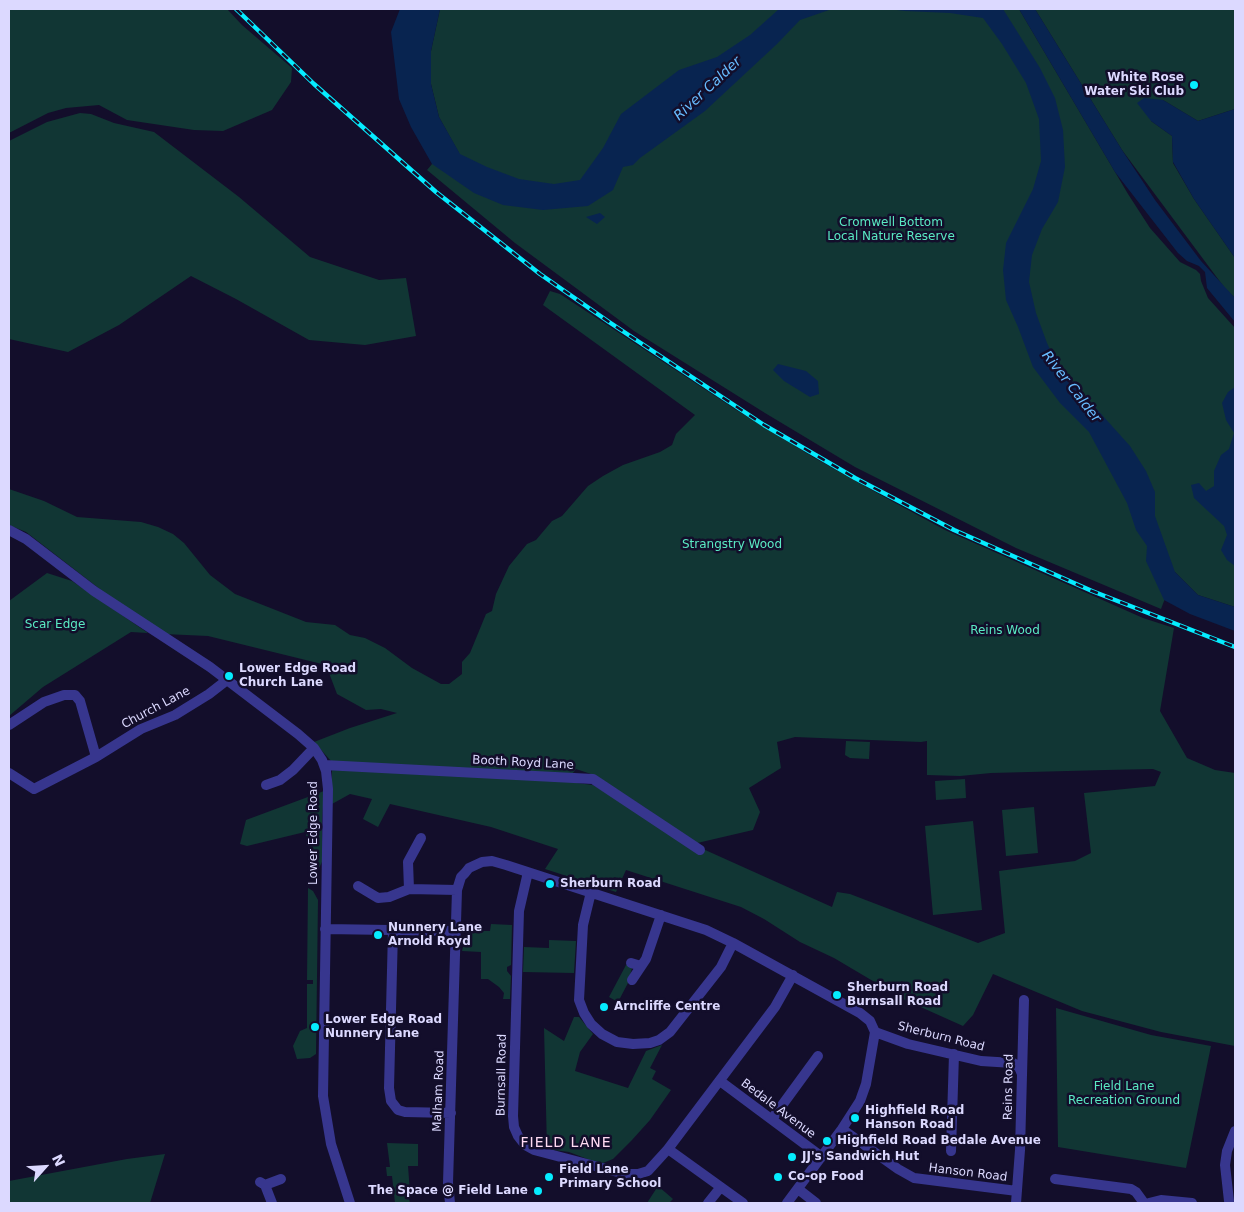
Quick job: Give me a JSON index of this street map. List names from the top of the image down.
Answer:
{
  "streets": {
    "street": [
      "Church Lane",
      "Booth Royd Lane",
      "Lower Edge Road",
      "Sherburn Road",
      "Burnsall Road",
      "Reins Road",
      "Malham Road",
      "Bedale Avenue",
      "Hanson Road"
    ]
  },
  "crossings": [
    ["Church Lane", "Lower Edge Road"],
    ["Booth Royd Lane", "Lower Edge Road"],
    ["Sherburn Road", "Reins Road"],
    ["Burnsall Road", "Bedale Avenue"],
    ["Reins Road", "Hanson Road"]
  ],
  "districts": ["FIELD LANE"],
  "water": ["River Calder"],
  "parks": [
    "Cromwell Bottom Local Nature Reserve",
    "Strangstry Wood",
    "Scar Edge",
    "Reins Wood",
    "Field Lane Recreation Ground"
  ],
  "places": [
    "White Rose Water Ski Club",
    "Lower Edge Road Church Lane",
    "Sherburn Road",
    "Nunnery Lane Arnold Royd",
    "Sherburn Road Burnsall Road",
    "Arncliffe Centre",
    "Lower Edge Road Nunnery Lane",
    "Highfield Road Hanson Road",
    "Highfield Road Bedale Avenue",
    "JJ's Sandwich Hut",
    "Field Lane Primary School",
    "Co-op Food",
    "The Space @ Field Lane"
  ],
  "north": "top right"
}
